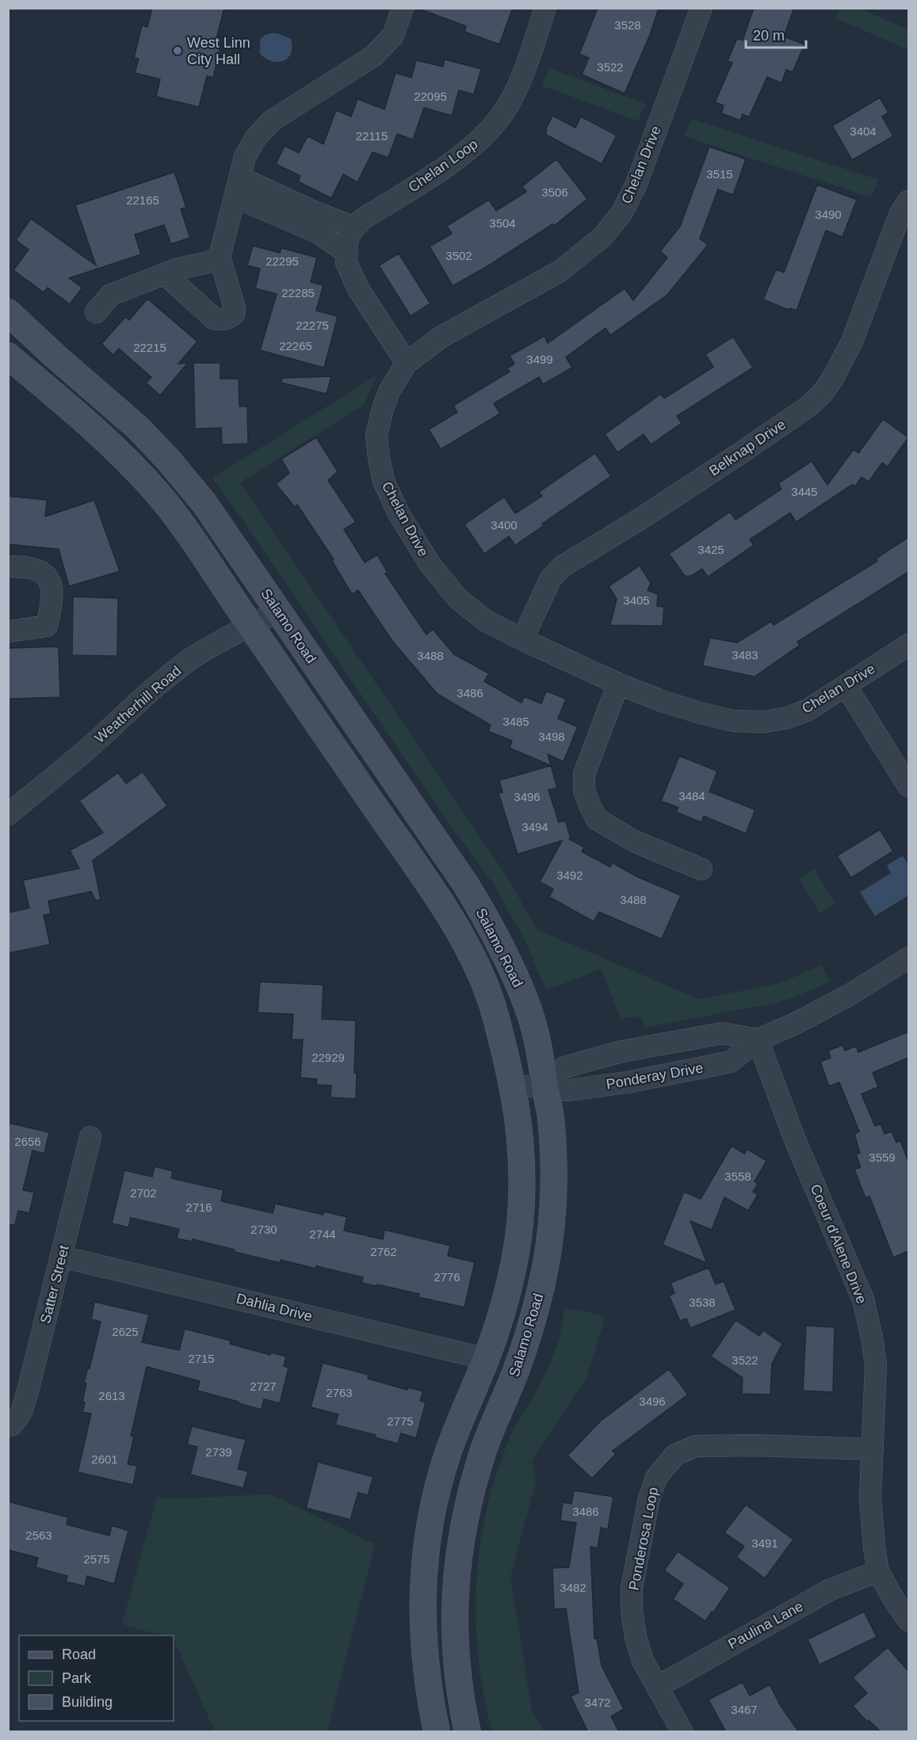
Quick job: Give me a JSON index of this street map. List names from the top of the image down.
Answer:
{
  "streets": {
    "main road": ["Salamo Road"],
    "street": [
      "Chelan Drive",
      "Chelan Loop",
      "Belknap Drive",
      "Weatherhill Road",
      "Ponderay Drive",
      "Coeur d'Alene Drive",
      "Satter Street",
      "Dahlia Drive",
      "Ponderosa Loop",
      "Paulina Lane"
    ]
  },
  "crossings": [
    ["Chelan Drive", "Belknap Drive"],
    ["Salamo Road", "Weatherhill Road"],
    ["Salamo Road", "Ponderay Drive"],
    ["Salamo Road", "Dahlia Drive"],
    ["Ponderay Drive", "Coeur d'Alene Drive"],
    ["Coeur d'Alene Drive", "Ponderosa Loop"],
    ["Coeur d'Alene Drive", "Paulina Lane"],
    ["Satter Street", "Dahlia Drive"],
    ["Ponderosa Loop", "Paulina Lane"]
  ],
  "places": ["West Linn City Hall"],
  "house_numbers": [
    "3528",
    "3522",
    "22095",
    "3404",
    "22115",
    "3515",
    "3506",
    "22165",
    "3490",
    "3504",
    "3502",
    "22295",
    "22285",
    "22275",
    "22265",
    "22215",
    "3499",
    "3445",
    "3400",
    "3425",
    "3405",
    "3483",
    "3488",
    "3486",
    "3485",
    "3498",
    "3484",
    "3496",
    "3494",
    "3492",
    "3488",
    "22929",
    "2656",
    "3559",
    "3558",
    "2702",
    "2716",
    "2730",
    "2744",
    "2762",
    "2776",
    "3538",
    "2625",
    "2715",
    "3522",
    "2727",
    "2763",
    "2613",
    "3496",
    "2775",
    "2739",
    "2601",
    "3486",
    "2563",
    "3491",
    "2575",
    "3482",
    "3472",
    "3467"
  ],
  "legend": ["Road", "Park", "Building"],
  "scale_bar": "20 m"
}
